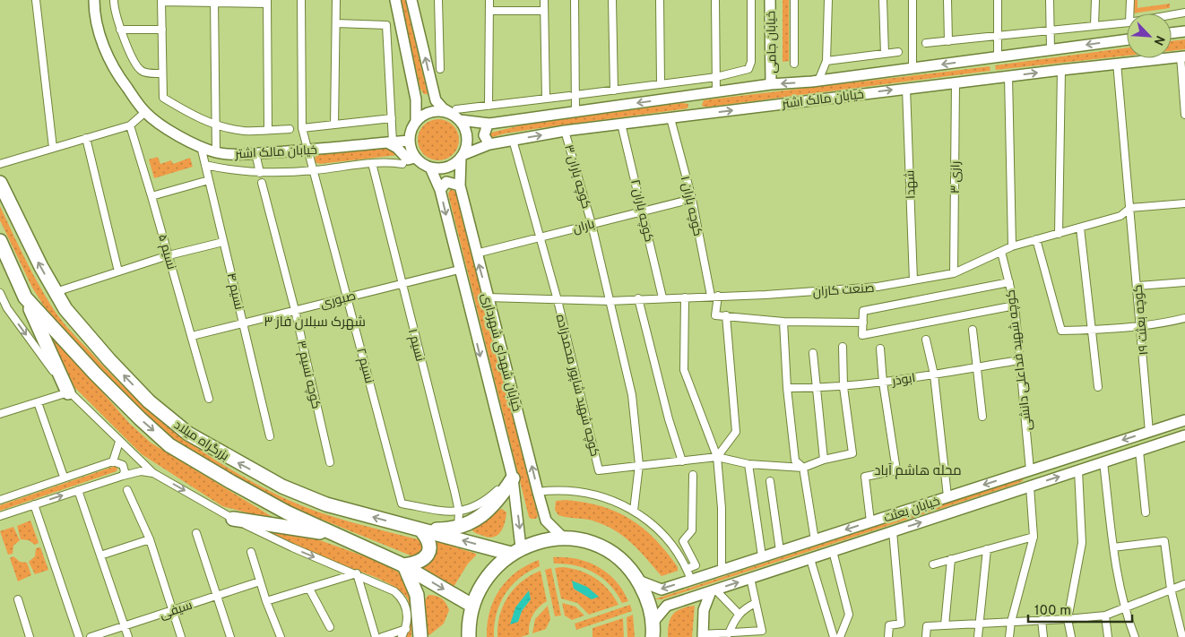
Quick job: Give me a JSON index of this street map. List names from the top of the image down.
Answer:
{
  "streets": {
    "highway": ["بزرگراه میلاد"],
    "main road": [
      "خیابان جامی",
      "خیابان مالک اشتر",
      "خیابان شهدای شهرداری",
      "خیابان بعثت"
    ],
    "street": [
      "کوچه باران ۳",
      "رازی ۳",
      "شهدا",
      "کوچه باران ۱",
      "کوچه باران ۲",
      "باران",
      "نسیم ۵",
      "صنعت کاران",
      "نسیم ۴",
      "صبوری",
      "کوچه بعثت ۱۹",
      "نسیم ۱",
      "کوچه شهید فداعلی دانشی",
      "نسیم ۲",
      "کوچه نسیم ۳",
      "ابوذر",
      "کوچه شهید شاپور محمدزاده",
      "سیفی"
    ]
  },
  "crossings": [
    ["خیابان جامی", "خیابان مالک اشتر"],
    ["خیابان مالک اشتر", "کوچه باران ۳"],
    ["خیابان مالک اشتر", "رازی ۳"],
    ["خیابان مالک اشتر", "شهدا"],
    ["خیابان مالک اشتر", "کوچه باران ۱"],
    ["خیابان مالک اشتر", "کوچه باران ۲"],
    ["خیابان مالک اشتر", "نسیم ۴"],
    ["خیابان مالک اشتر", "کوچه بعثت ۱۹"],
    ["خیابان مالک اشتر", "خیابان شهدای شهرداری"],
    ["خیابان مالک اشتر", "نسیم ۲"],
    ["خیابان مالک اشتر", "کوچه شهید شاپور محمدزاده"],
    ["کوچه باران ۳", "باران"],
    ["کوچه باران ۳", "صنعت کاران"],
    ["کوچه باران ۳", "کوچه شهید شاپور محمدزاده"],
    ["رازی ۳", "صنعت کاران"],
    ["شهدا", "صنعت کاران"],
    ["کوچه باران ۱", "باران"],
    ["کوچه باران ۱", "صنعت کاران"],
    ["کوچه باران ۲", "باران"],
    ["کوچه باران ۲", "صنعت کاران"],
    ["باران", "خیابان شهدای شهرداری"],
    ["باران", "کوچه شهید شاپور محمدزاده"],
    ["نسیم ۵", "صبوری"],
    ["صنعت کاران", "کوچه بعثت ۱۹"],
    ["صنعت کاران", "خیابان شهدای شهرداری"],
    ["صنعت کاران", "کوچه شهید فداعلی دانشی"],
    ["صنعت کاران", "کوچه شهید شاپور محمدزاده"],
    ["نسیم ۴", "صبوری"],
    ["صبوری", "نسیم ۱"],
    ["صبوری", "خیابان شهدای شهرداری"],
    ["صبوری", "نسیم ۲"],
    ["صبوری", "کوچه نسیم ۳"],
    ["کوچه بعثت ۱۹", "خیابان بعثت"],
    ["نسیم ۱", "نسیم ۲"],
    ["خیابان شهدای شهرداری", "بزرگراه میلاد"],
    ["کوچه شهید فداعلی دانشی", "ابوذر"],
    ["کوچه شهید فداعلی دانشی", "خیابان بعثت"]
  ],
  "districts": ["شهرک سبلان فاز ۳", "محله هاشم آباد"],
  "scale_bar": "100 m",
  "north": "bottom right"
}
